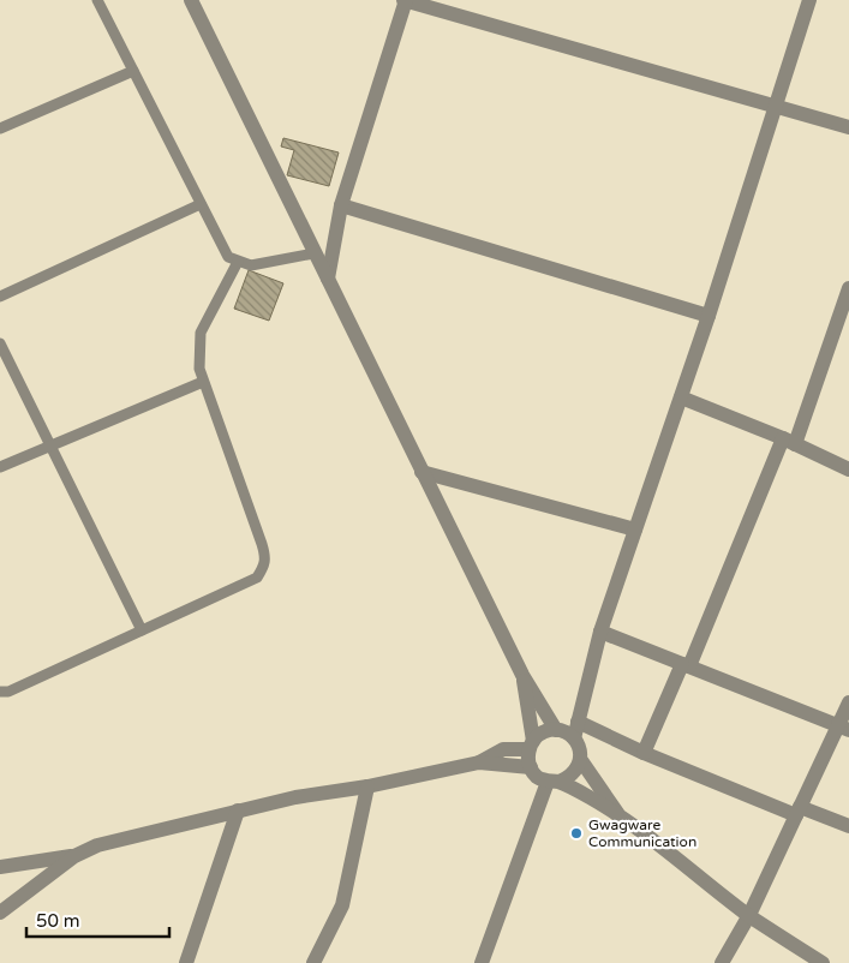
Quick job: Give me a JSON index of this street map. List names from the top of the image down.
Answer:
{
  "places": ["Gwagware Communication"],
  "scale_bar": "50 m"
}
